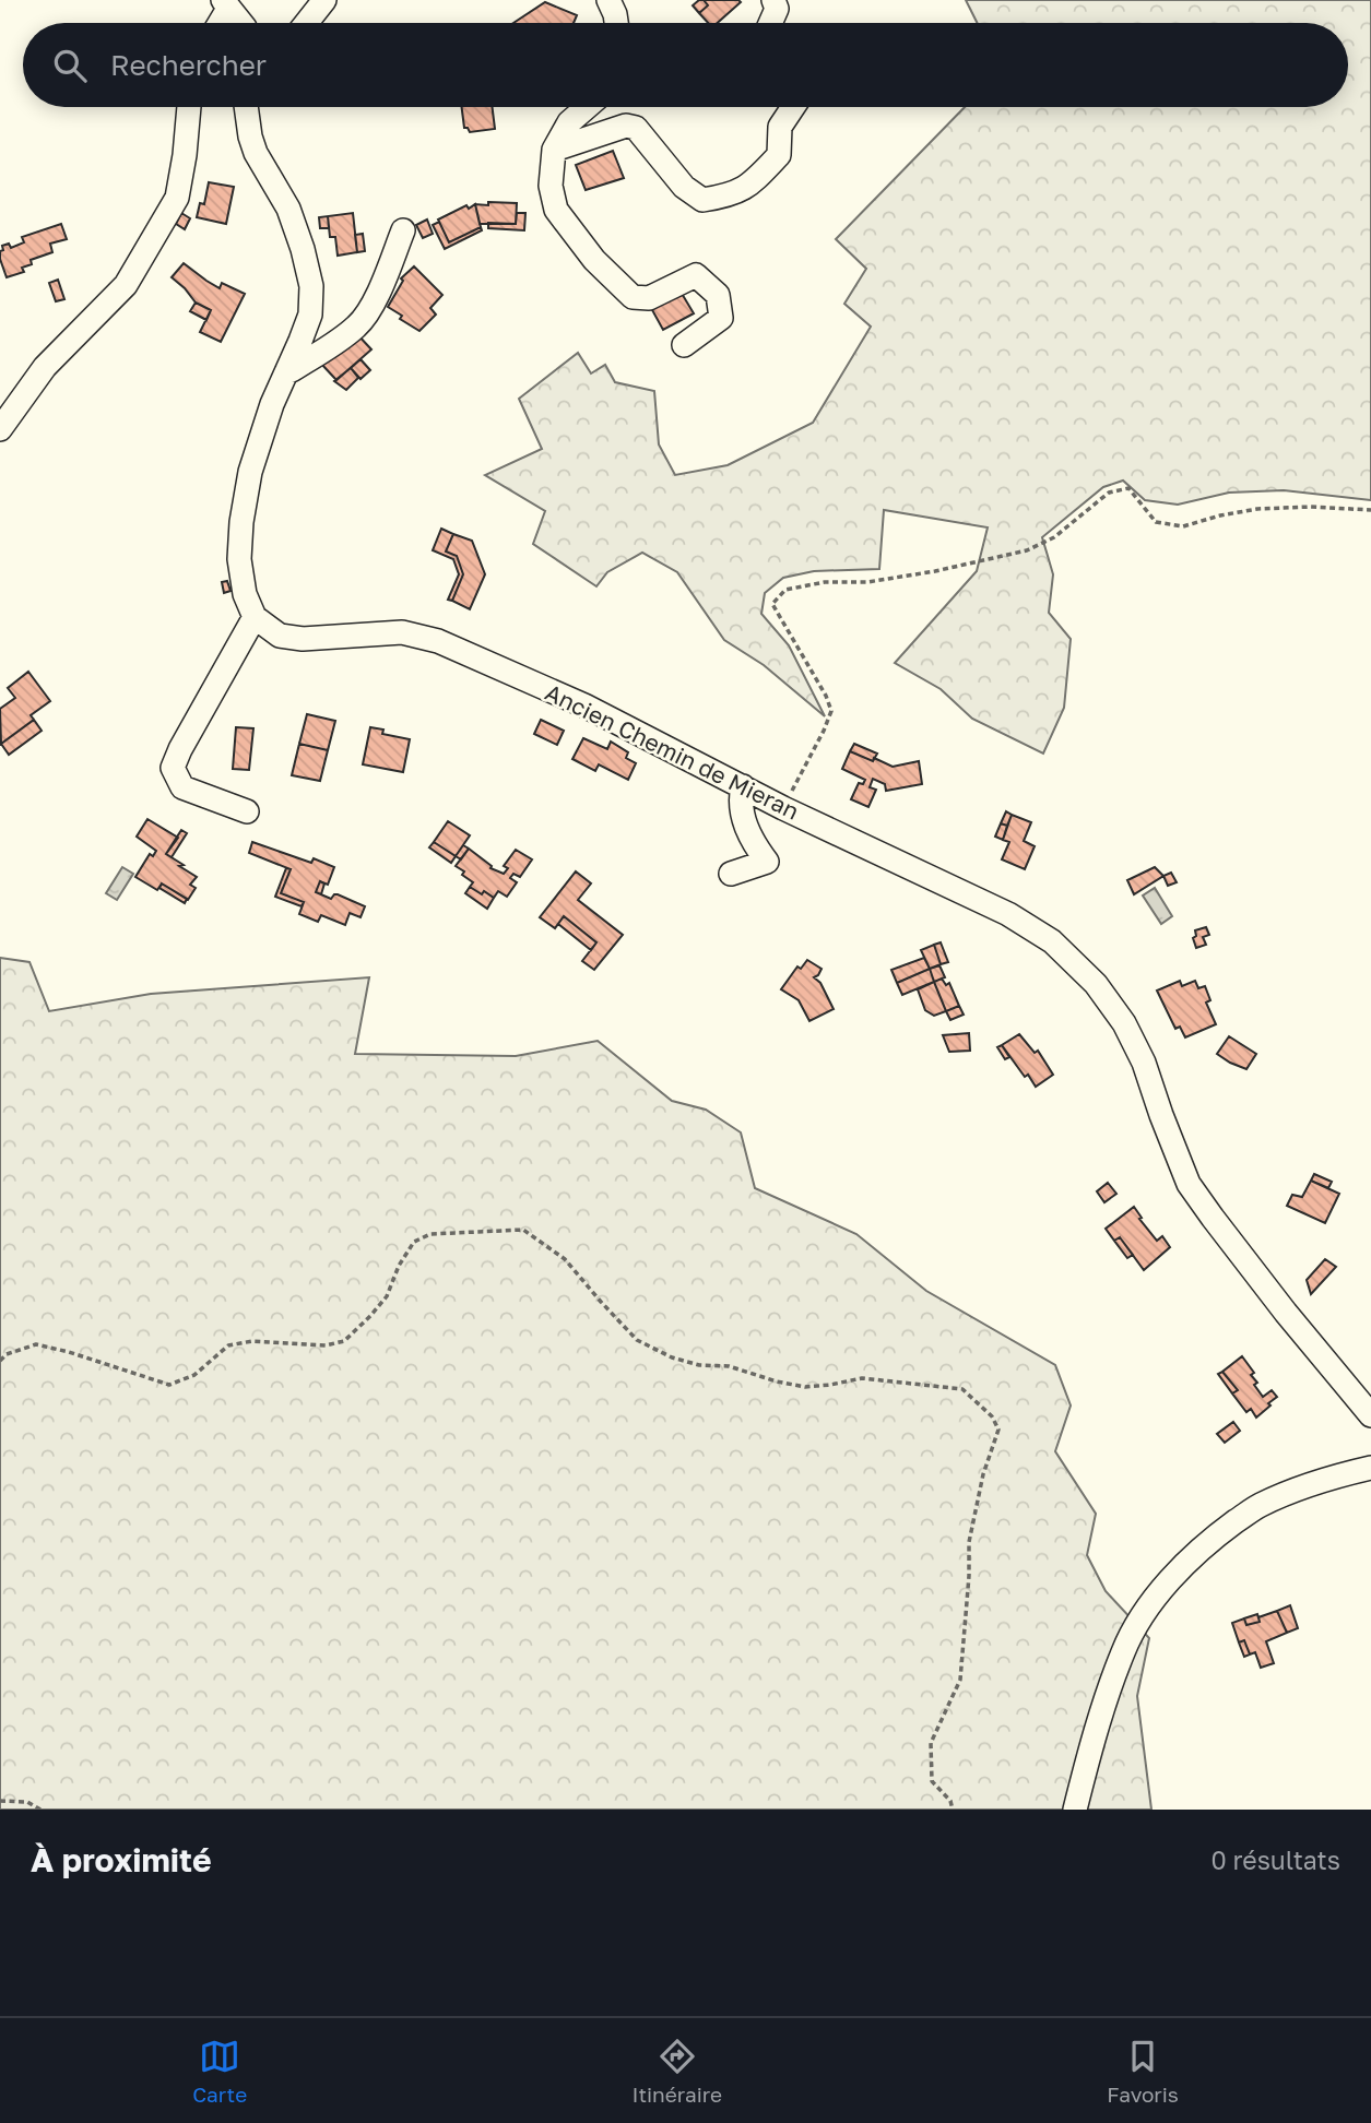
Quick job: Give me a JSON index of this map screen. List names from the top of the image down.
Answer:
{
  "streets": {
    "street": ["Ancien Chemin de Mieran"]
  },
  "page": {
    "search": "Rechercher",
    "heading": ["À proximité", "0 résultats"],
    "nav": ["Carte", "Itinéraire", "Favoris"]
  }
}
